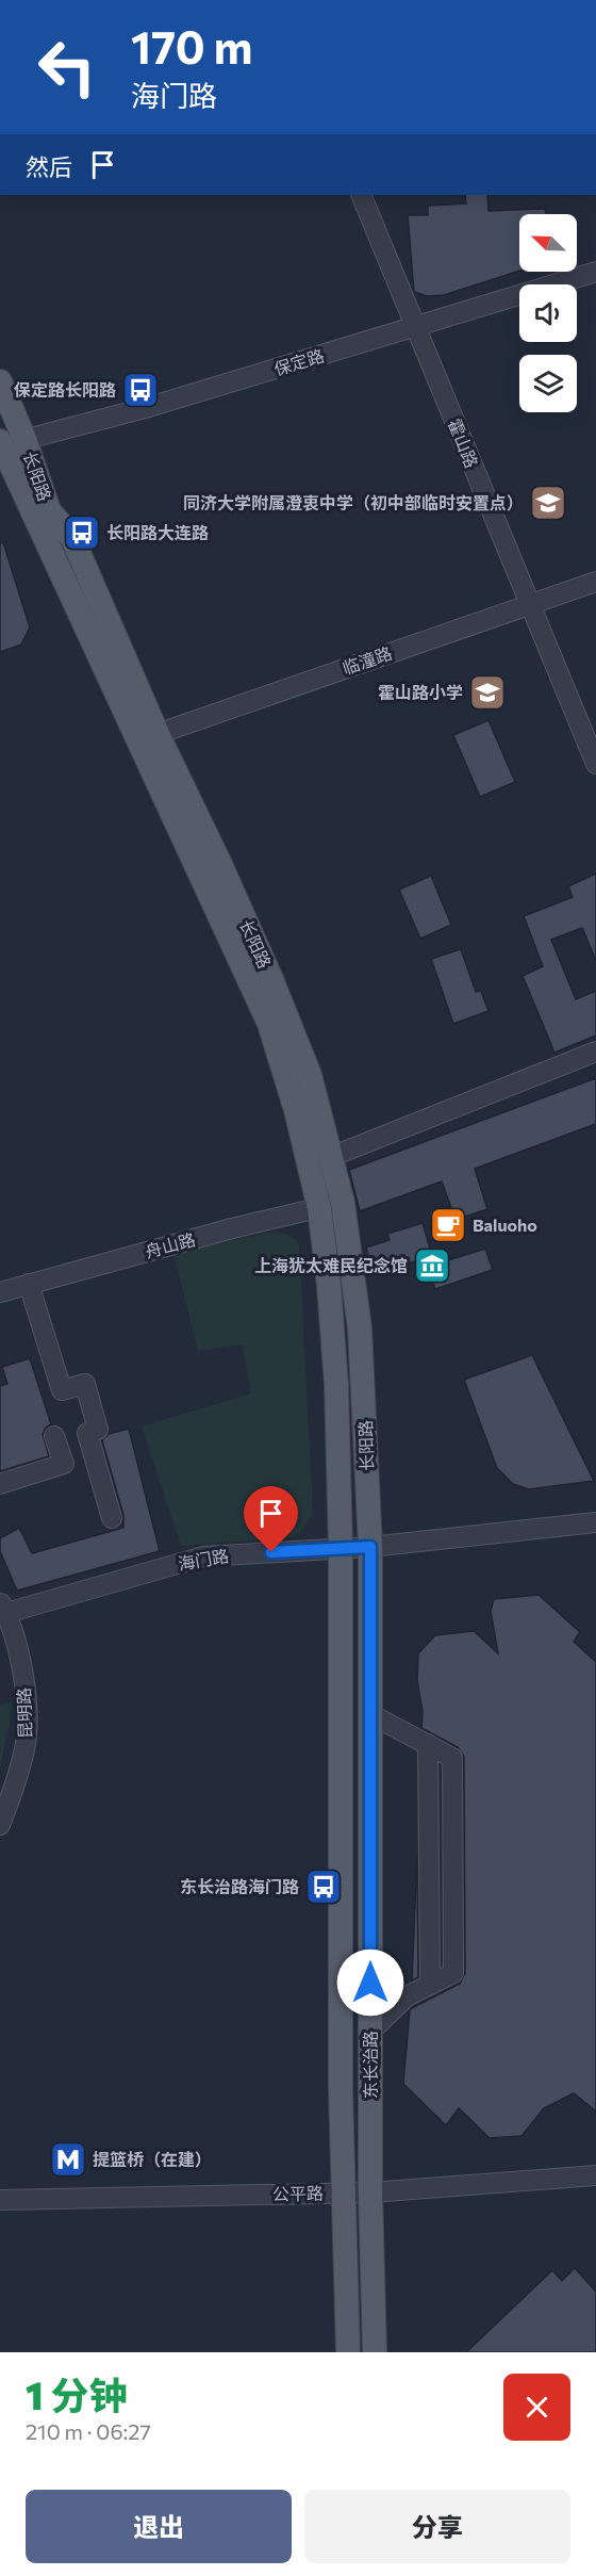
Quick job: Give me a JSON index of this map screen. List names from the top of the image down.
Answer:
{
  "streets": {
    "main road": ["长阳路", "东长治路"],
    "street": [
      "保定路",
      "霍山路",
      "临潼路",
      "舟山路",
      "海门路",
      "昆明路",
      "公平路"
    ]
  },
  "crossings": [
    ["保定路", "霍山路"],
    ["保定路", "长阳路"],
    ["霍山路", "临潼路"],
    ["长阳路", "临潼路"],
    ["长阳路", "舟山路"],
    ["长阳路", "海门路"],
    ["长阳路", "东长治路"],
    ["海门路", "昆明路"],
    ["海门路", "东长治路"],
    ["东长治路", "公平路"]
  ],
  "places": {
    "bus stop": ["保定路长阳路", "长阳路大连路", "东长治路海门路"],
    "school or university": ["同济大学附属澄衷中学（初中部临时安置点）", "霍山路小学"],
    "cafe": ["Baluoho"],
    "museum": ["上海犹太难民纪念馆"],
    "metro station": ["提篮桥（在建）"]
  },
  "north": "top left",
  "page": {
    "turn": ["170 m", "海门路"],
    "then": "然后",
    "heading": ["1 分钟", "210 m · 06:27"],
    "buttons": ["退出", "分享"]
  }
}
